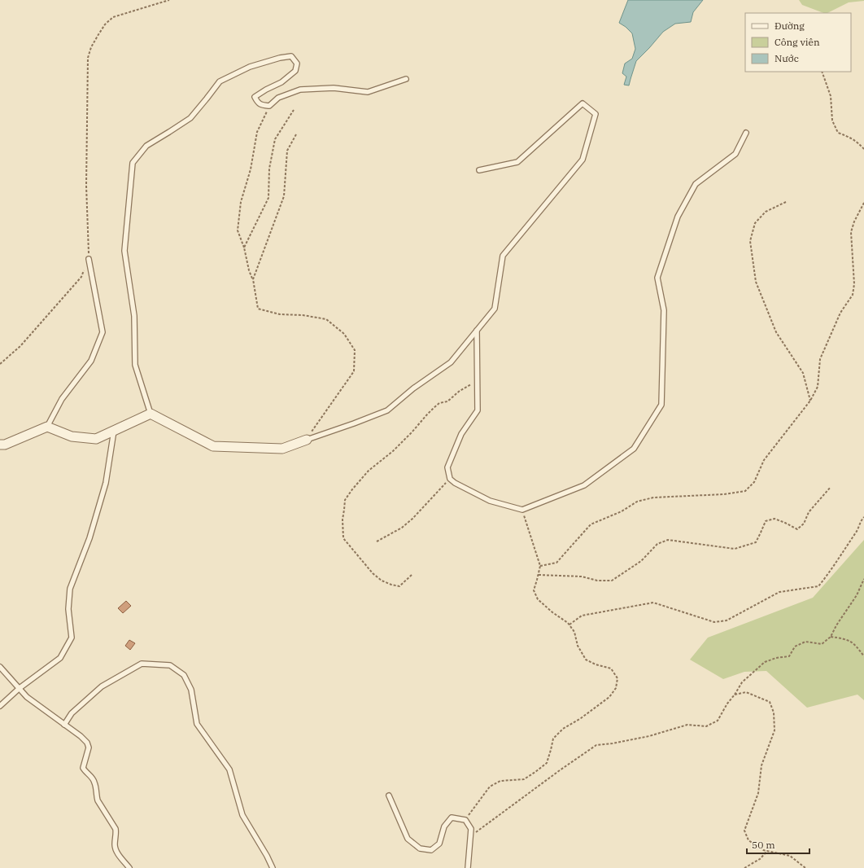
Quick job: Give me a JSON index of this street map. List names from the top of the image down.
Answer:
{
  "legend": ["Đường", "Công viên", "Nước"],
  "scale_bar": "50 m"
}
